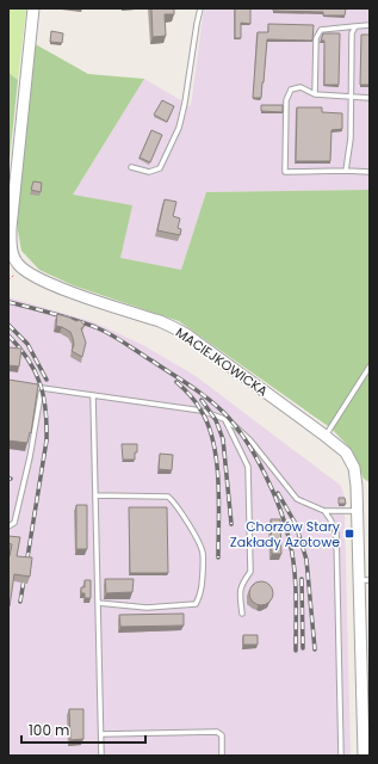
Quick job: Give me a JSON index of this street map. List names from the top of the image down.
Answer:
{
  "streets": {
    "street": ["MACIEJKOWICKA"]
  },
  "places": {
    "transit": ["Chorzów Stary Zakłady Azotowe"]
  },
  "scale_bar": "100 m"
}
